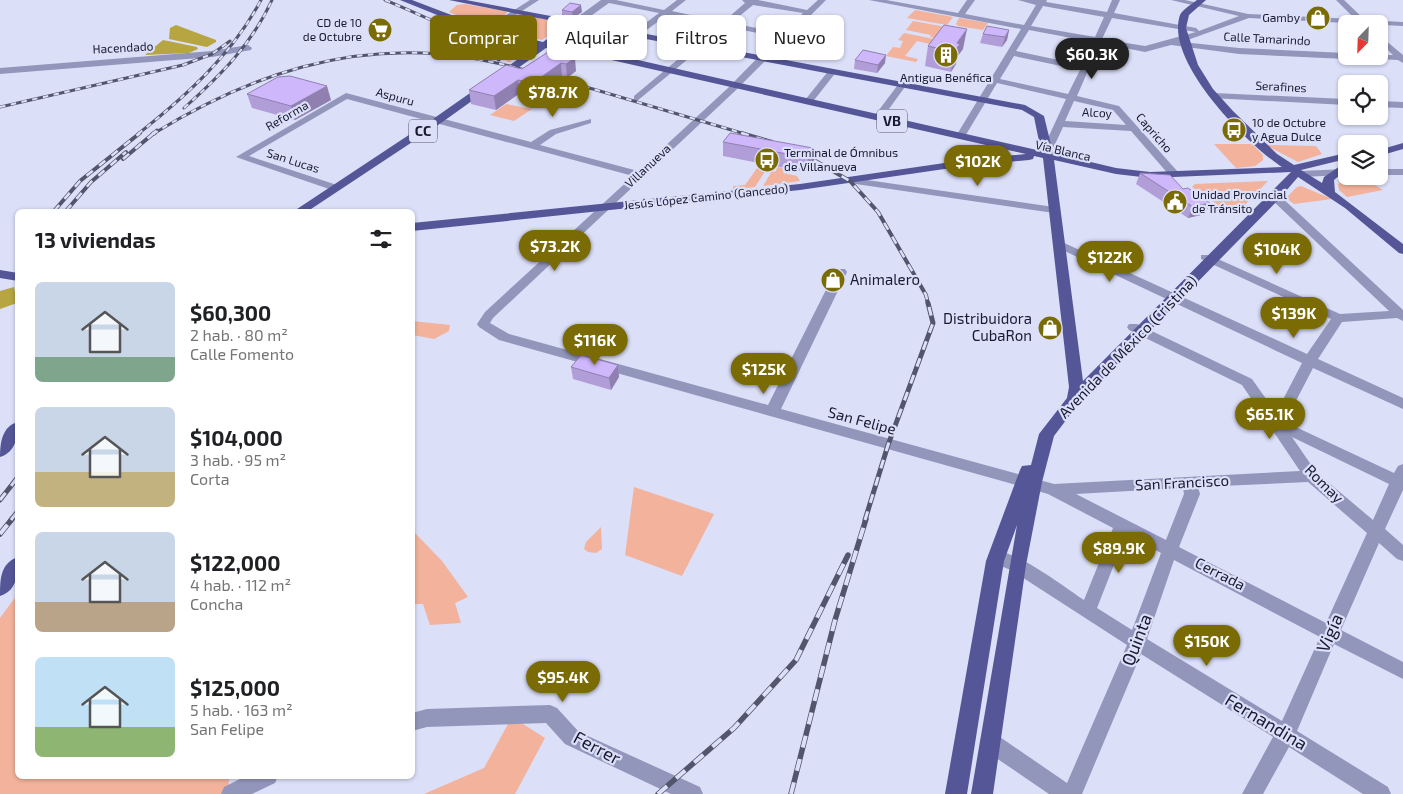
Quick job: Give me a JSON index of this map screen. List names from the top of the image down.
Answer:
{
  "streets": {
    "main road": [
      "VB",
      "CC",
      "Vía Blanca",
      "Jesús López Camino (Gancedo)",
      "Avenida de México (Cristina)"
    ],
    "street": [
      "Calle Tamarindo",
      "Hacendado",
      "Serafines",
      "Aspuru",
      "Alcoy",
      "Reforma",
      "Capricho",
      "San Lucas",
      "Villanueva",
      "San Felipe",
      "San Francisco",
      "Romay",
      "Cerrada",
      "Vigía",
      "Quinta",
      "Fernandina",
      "Ferrer"
    ]
  },
  "crossings": [
    ["Aspuru", "Reforma"],
    ["Aspuru", "CC"],
    ["Aspuru", "Villanueva"],
    ["Alcoy", "Capricho"],
    ["Reforma", "San Lucas"],
    ["CC", "Vía Blanca"],
    ["CC", "San Lucas"],
    ["Capricho", "Vía Blanca"],
    ["Vía Blanca", "Villanueva"],
    ["Vía Blanca", "Avenida de México (Cristina)"],
    ["Villanueva", "Jesús López Camino (Gancedo)"],
    ["Villanueva", "San Felipe"],
    ["Avenida de México (Cristina)", "San Felipe"],
    ["Avenida de México (Cristina)", "Romay"],
    ["Avenida de México (Cristina)", "Cerrada"],
    ["Avenida de México (Cristina)", "Fernandina"],
    ["San Felipe", "Cerrada"],
    ["San Francisco", "Romay"],
    ["San Francisco", "Cerrada"],
    ["San Francisco", "Quinta"],
    ["Romay", "Vigía"],
    ["Cerrada", "Vigía"],
    ["Cerrada", "Quinta"],
    ["Vigía", "Fernandina"],
    ["Quinta", "Fernandina"]
  ],
  "places": {
    "shop": ["Gamby", "Animalero", "Distribuidora CubaRon"],
    "supermarket": ["CD de 10 de Octubre"],
    "building": ["Antigua Benéfica"],
    "bus stop": ["10 de Octubre y Agua Dulce", "Terminal de Ómnibus de Villanueva"],
    "public building": ["Unidad Provincial de Tránsito"]
  },
  "north": "bottom left",
  "page": {
    "chip": [
      "Comprar",
      "Alquilar",
      "Filtros",
      "Nuevo"
    ],
    "price": [
      "$60.3K",
      "$78.7K",
      "$102K",
      "$73.2K",
      "$104K",
      "$122K",
      "$139K",
      "$116K",
      "$125K",
      "$65.1K",
      "$89.9K",
      "$150K",
      "$95.4K"
    ],
    "heading": "13 viviendas",
    "list": [
      {
        "name": "$60,300",
        "note": "2 hab. · 80 m² · Calle Fomento"
      },
      {
        "name": "$104,000",
        "note": "3 hab. · 95 m² · Corta"
      },
      {
        "name": "$122,000",
        "note": "4 hab. · 112 m² · Concha"
      },
      {
        "name": "$125,000",
        "note": "5 hab. · 163 m² · San Felipe"
      }
    ]
  }
}
